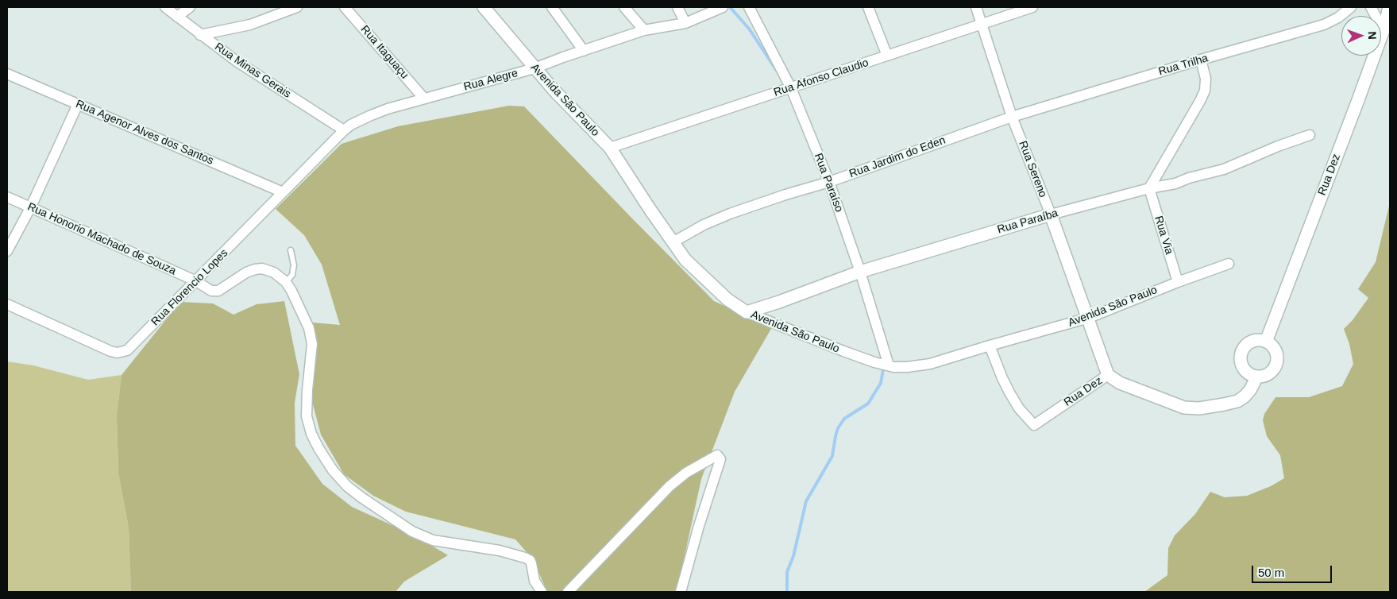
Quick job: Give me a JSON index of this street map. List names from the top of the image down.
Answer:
{
  "streets": {
    "street": [
      "Rua Itaguaçu",
      "Rua Trilha",
      "Rua Minas Gerais",
      "Rua Afonso Claudio",
      "Rua Alegre",
      "Avenida São Paulo",
      "Rua Agenor Alves dos Santos",
      "Rua Jardim do Eden",
      "Rua Sereno",
      "Rua Dez",
      "Rua Paraíso",
      "Rua Paraíba",
      "Rua Via",
      "Rua Honorio Machado de Souza",
      "Rua Florencio Lopes"
    ]
  },
  "crossings": [
    ["Rua Itaguaçu", "Rua Alegre"],
    ["Rua Trilha", "Rua Jardim do Eden"],
    ["Rua Trilha", "Rua Sereno"],
    ["Rua Minas Gerais", "Rua Alegre"],
    ["Rua Minas Gerais", "Rua Florencio Lopes"],
    ["Rua Afonso Claudio", "Avenida São Paulo"],
    ["Rua Afonso Claudio", "Rua Sereno"],
    ["Rua Afonso Claudio", "Rua Paraíso"],
    ["Rua Alegre", "Avenida São Paulo"],
    ["Rua Alegre", "Rua Florencio Lopes"],
    ["Avenida São Paulo", "Rua Jardim do Eden"],
    ["Avenida São Paulo", "Rua Sereno"],
    ["Avenida São Paulo", "Rua Dez"],
    ["Avenida São Paulo", "Rua Paraíso"],
    ["Avenida São Paulo", "Rua Paraíba"],
    ["Avenida São Paulo", "Rua Via"],
    ["Rua Agenor Alves dos Santos", "Rua Florencio Lopes"],
    ["Rua Jardim do Eden", "Rua Sereno"],
    ["Rua Jardim do Eden", "Rua Paraíso"],
    ["Rua Sereno", "Rua Dez"],
    ["Rua Sereno", "Rua Paraíba"],
    ["Rua Paraíso", "Rua Paraíba"],
    ["Rua Paraíba", "Rua Via"],
    ["Rua Honorio Machado de Souza", "Rua Florencio Lopes"]
  ],
  "scale_bar": "50 m",
  "north": "right"
}
